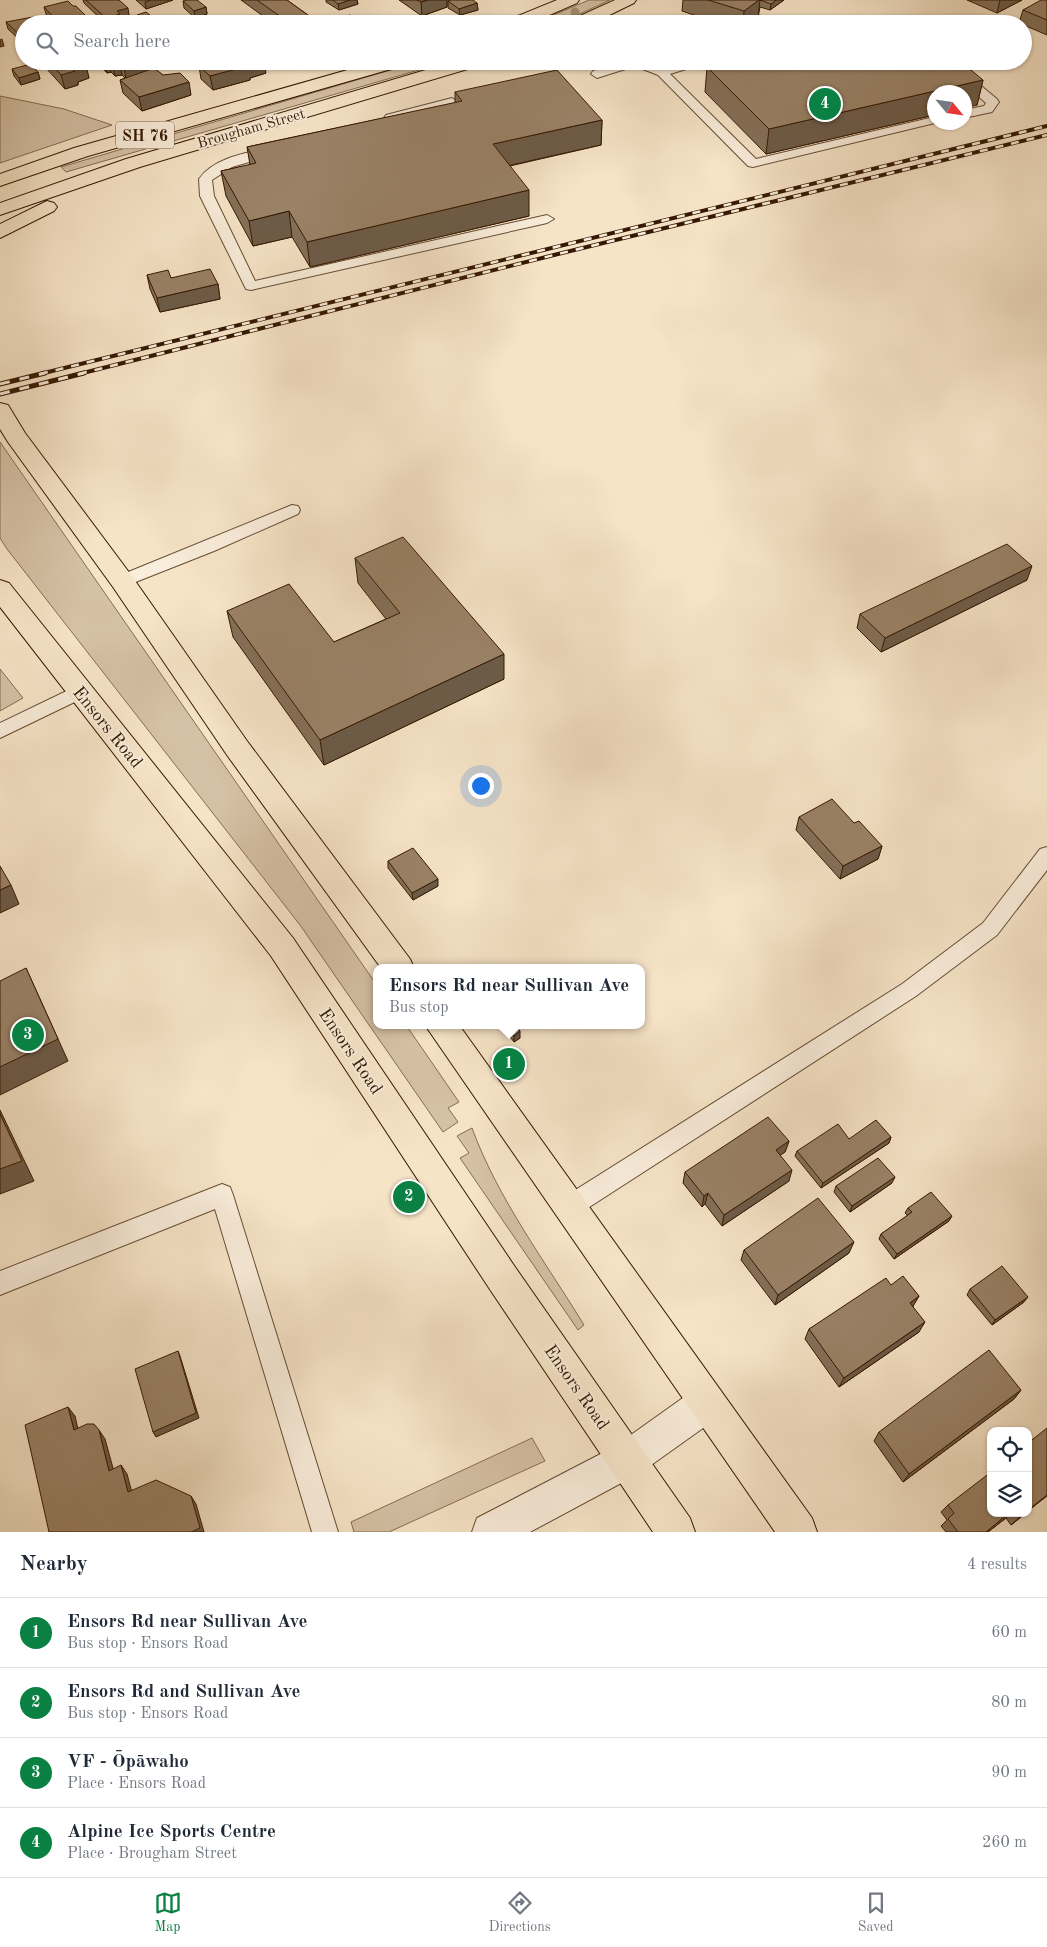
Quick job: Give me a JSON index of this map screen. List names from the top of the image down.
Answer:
{
  "streets": {
    "main road": ["Brougham Street", "SH 76", "Ensors Road"]
  },
  "north": "bottom right",
  "page": {
    "search": "Search here",
    "pins": [
      "4",
      "3",
      "1",
      "2"
    ],
    "popup": ["Ensors Rd near Sullivan Ave", "Bus stop"],
    "heading": ["Nearby", "4 results"],
    "list": [
      {
        "mark": "1",
        "name": "Ensors Rd near Sullivan Ave",
        "note": "Bus stop · Ensors Road",
        "value": "60 m"
      },
      {
        "mark": "2",
        "name": "Ensors Rd and Sullivan Ave",
        "note": "Bus stop · Ensors Road",
        "value": "80 m"
      },
      {
        "mark": "3",
        "name": "VF - Ōpāwaho",
        "note": "Place · Ensors Road",
        "value": "90 m"
      },
      {
        "mark": "4",
        "name": "Alpine Ice Sports Centre",
        "note": "Place · Brougham Street",
        "value": "260 m"
      }
    ],
    "nav": ["Map", "Directions", "Saved"]
  }
}
